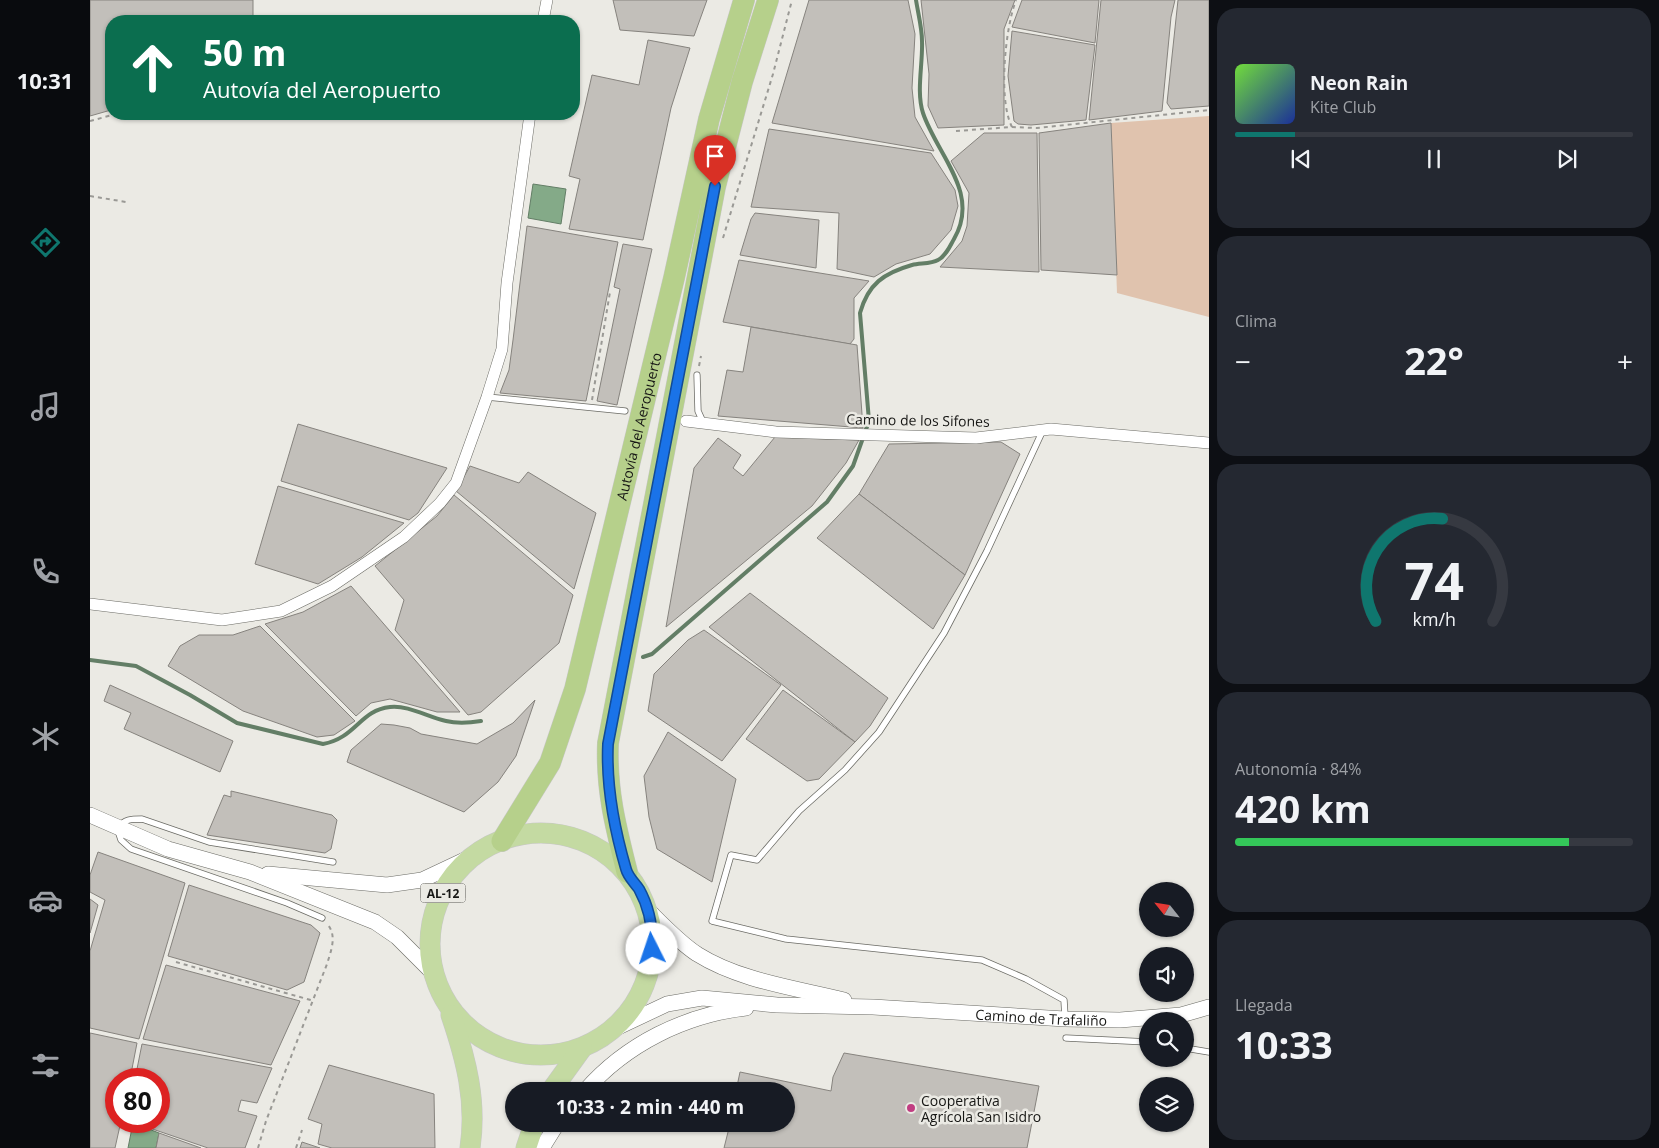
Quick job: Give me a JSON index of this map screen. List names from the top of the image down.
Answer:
{
  "streets": {
    "highway": ["Autovía del Aeropuerto", "AL-12"],
    "street": ["Camino de los Sifones", "Camino de Trafaliño"]
  },
  "crossings": [
    ["Autovía del Aeropuerto", "AL-12"]
  ],
  "places": ["Cooperativa Agrícola San Isidro"],
  "north": "top left",
  "page": {
    "tabs": "10:31",
    "turn": ["50 m", "Autovía del Aeropuerto"],
    "song": ["Neon Rain", "Kite Club"],
    "tile": [
      "Clima",
      ["Autonomía · 84%", "420 km"],
      ["Llegada", "10:33"]
    ],
    "heat": ["−", "22°", "+"],
    "limit": "80",
    "trip": "10:33 · 2 min · 440 m",
    "gauge": ["74", "km/h"]
  }
}
